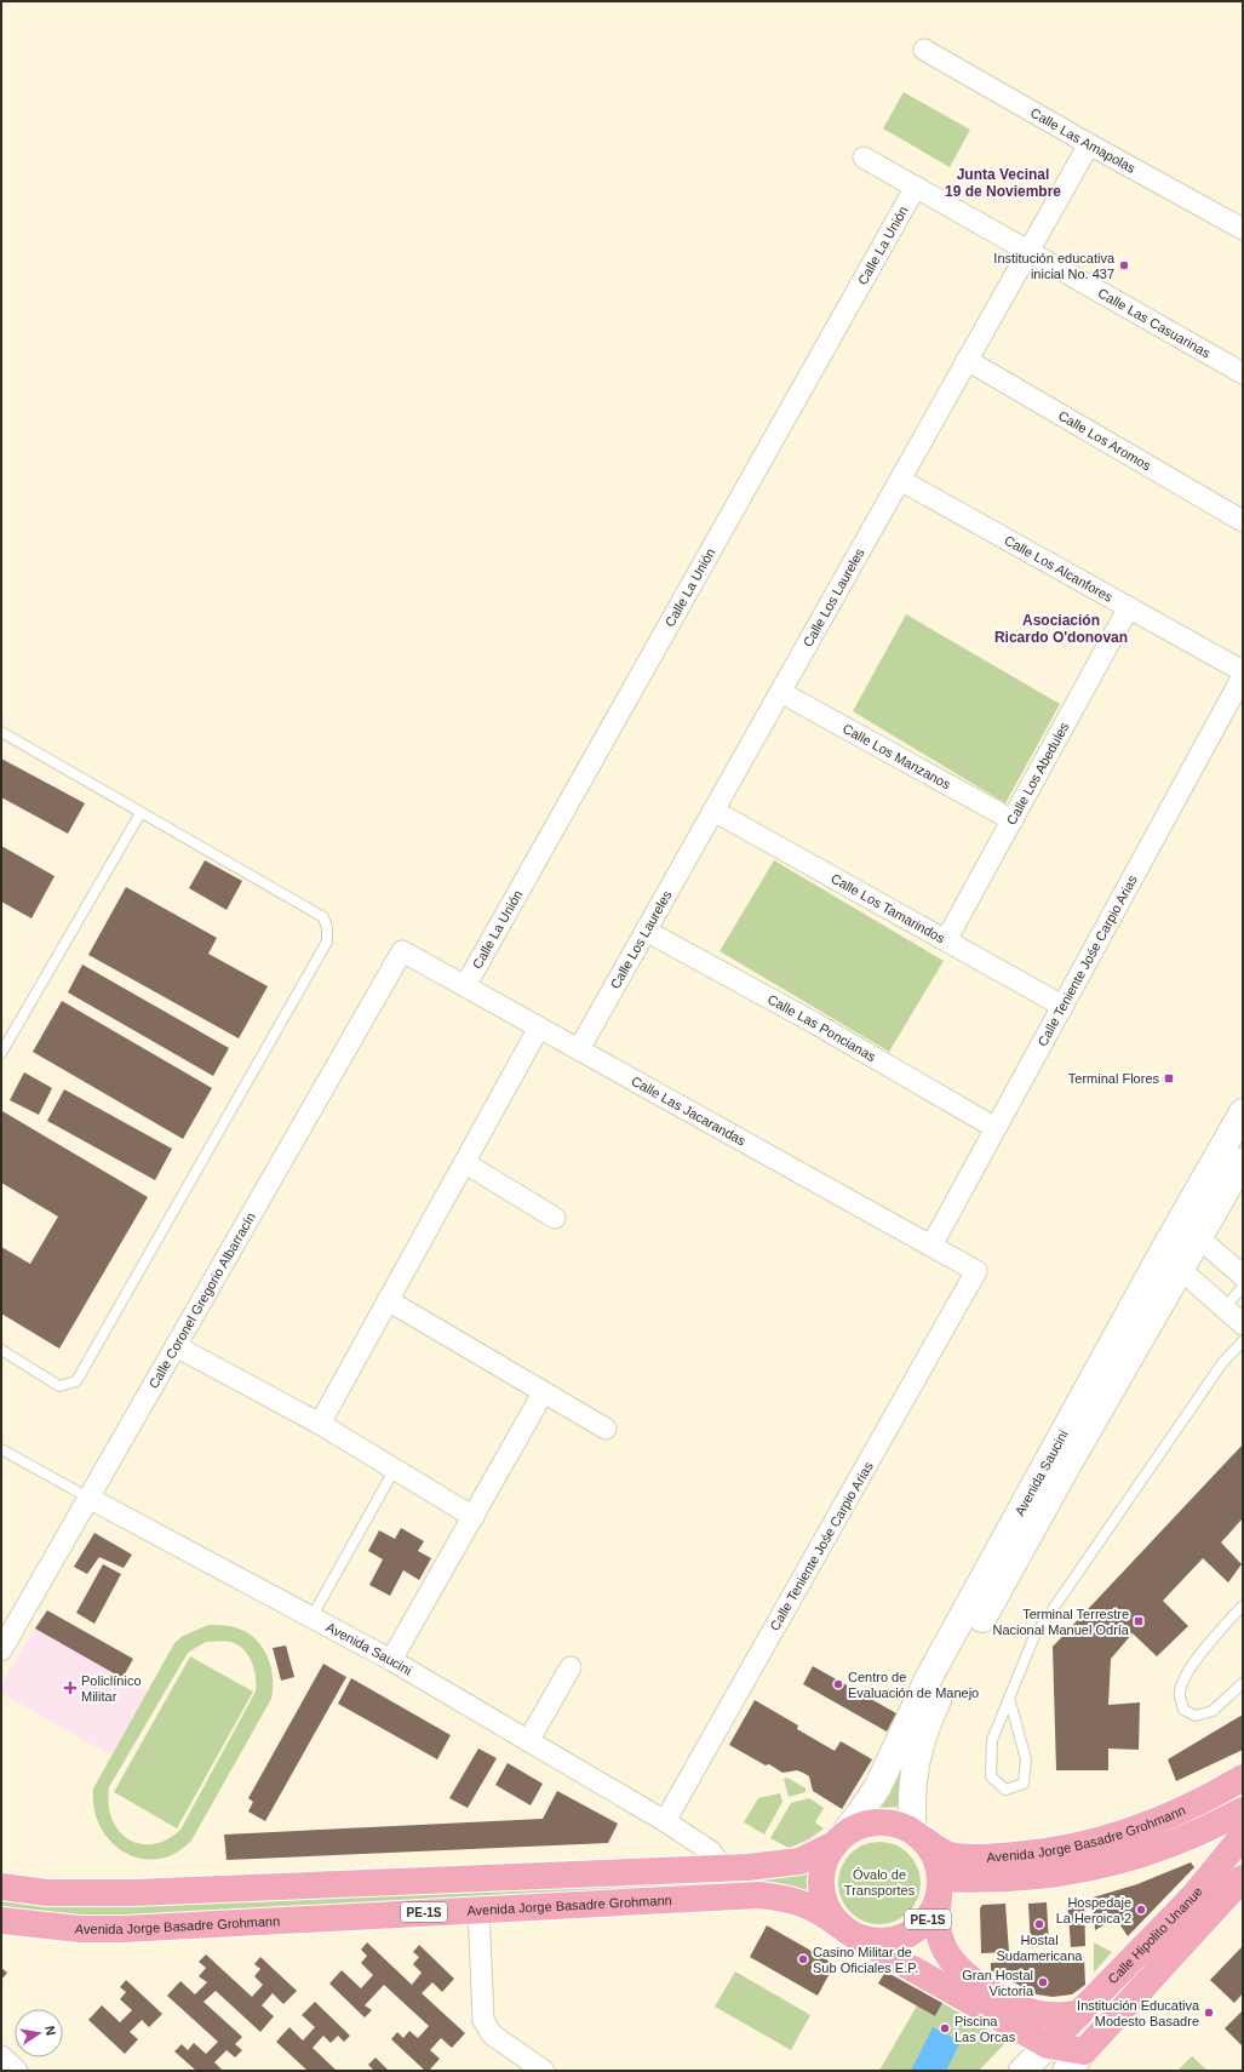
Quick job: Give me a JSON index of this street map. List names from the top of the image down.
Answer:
{
  "streets": {
    "highway": ["Avenida Jorge Basadre Grohmann", "PE-1S", "Calle Hipolito Unanue"],
    "main road": ["Avenida Saucini"],
    "street": [
      "Calle Las Amapolas",
      "Calle La Unión",
      "Calle Las Casuarinas",
      "Calle Los Aromos",
      "Calle Los Alcanfores",
      "Calle Los Laureles",
      "Calle Los Manzanos",
      "Calle Los Abedules",
      "Calle Los Tamarindos",
      "Calle Teniente Jośe Carpio Arias",
      "Calle Las Poncianas",
      "Calle Las Jacarandas",
      "Calle Coronel Gregorio Albarracín"
    ]
  },
  "crossings": [
    ["Calle Las Amapolas", "Calle Los Laureles"],
    ["Calle La Unión", "Calle Las Casuarinas"],
    ["Calle La Unión", "Calle Las Jacarandas"],
    ["Calle Las Casuarinas", "Calle Los Laureles"],
    ["Calle Los Aromos", "Calle Los Laureles"],
    ["Calle Los Alcanfores", "Calle Los Laureles"],
    ["Calle Los Alcanfores", "Calle Los Abedules"],
    ["Calle Los Laureles", "Calle Los Manzanos"],
    ["Calle Los Laureles", "Calle Los Tamarindos"],
    ["Calle Los Laureles", "Calle Las Poncianas"],
    ["Calle Los Laureles", "Calle Las Jacarandas"],
    ["Calle Los Manzanos", "Calle Los Abedules"],
    ["Calle Los Abedules", "Calle Los Tamarindos"],
    ["Calle Los Tamarindos", "Calle Teniente Jośe Carpio Arias"],
    ["Calle Teniente Jośe Carpio Arias", "Calle Las Poncianas"],
    ["Calle Teniente Jośe Carpio Arias", "Calle Las Jacarandas"],
    ["Calle Teniente Jośe Carpio Arias", "Avenida Saucini"],
    ["Calle Las Jacarandas", "Calle Coronel Gregorio Albarracín"],
    ["Calle Coronel Gregorio Albarracín", "Avenida Saucini"],
    ["Avenida Saucini", "Avenida Jorge Basadre Grohmann"],
    ["Avenida Saucini", "PE-1S"],
    ["Avenida Jorge Basadre Grohmann", "PE-1S"]
  ],
  "districts": ["Junta Vecinal 19 de Noviembre", "Asociación Ricardo O'donovan"],
  "parks": ["Óvalo de Transportes"],
  "places": {
    "other": [
      "Institución educativa inicial No. 437",
      "Centro de Evaluación de Manejo",
      "Hospedaje La Heroica 2",
      "Hostal Sudamericana",
      "Casino Militar de Sub Oficiales E.P.",
      "Gran Hostal Victoria",
      "Institución Educativa Modesto Basadre",
      "Piscina Las Orcas"
    ],
    "transit": ["Terminal Flores", "Terminal Terrestre Nacional Manuel Odría"],
    "health": ["Policlínico Militar"]
  },
  "north": "right"
}
